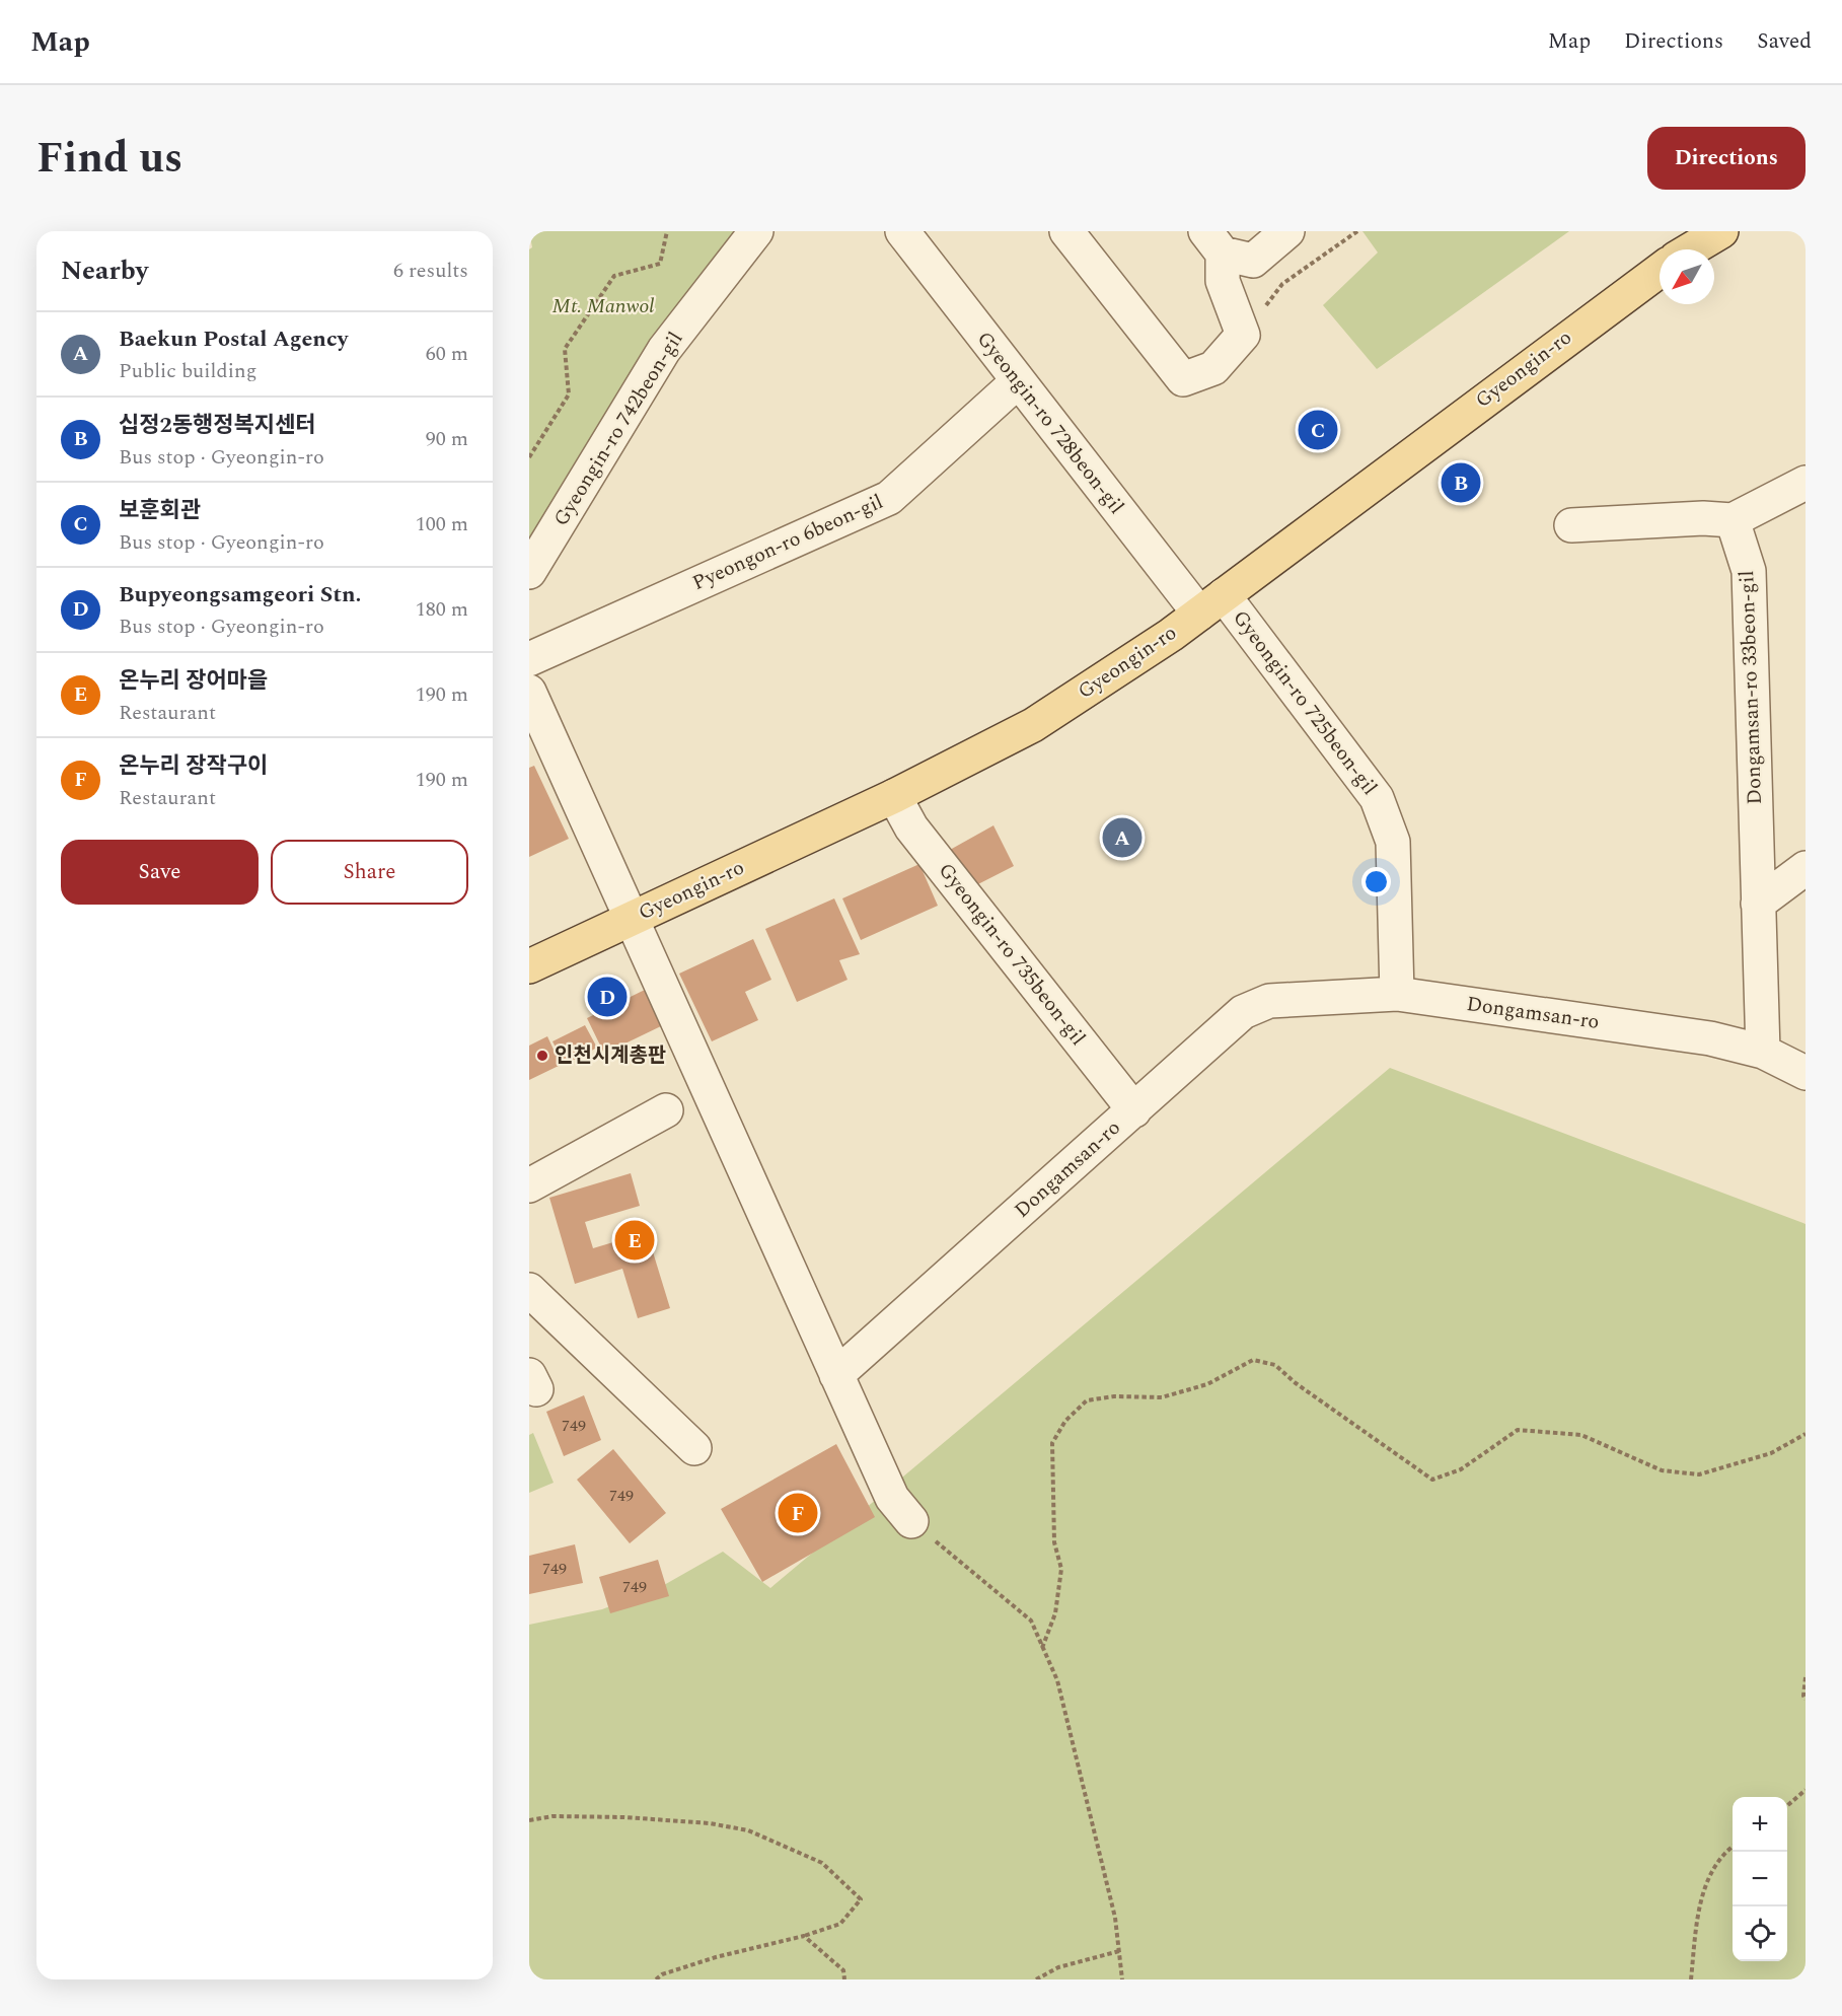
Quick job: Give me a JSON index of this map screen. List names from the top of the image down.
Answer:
{
  "streets": {
    "main road": ["Gyeongin-ro"],
    "lane": [
      "Gyeongin-ro 728beon-gil",
      "Gyeongin-ro 742beon-gil",
      "Pyeongon-ro 6beon-gil",
      "Dongamsan-ro 33beon-gil",
      "Gyeongin-ro 725beon-gil",
      "Gyeongin-ro 735beon-gil",
      "Dongamsan-ro"
    ]
  },
  "crossings": [
    ["Gyeongin-ro", "Gyeongin-ro 728beon-gil"],
    ["Gyeongin-ro", "Gyeongin-ro 725beon-gil"],
    ["Gyeongin-ro", "Gyeongin-ro 735beon-gil"],
    ["Gyeongin-ro 728beon-gil", "Pyeongon-ro 6beon-gil"],
    ["Gyeongin-ro 728beon-gil", "Gyeongin-ro 725beon-gil"],
    ["Dongamsan-ro 33beon-gil", "Dongamsan-ro"],
    ["Gyeongin-ro 725beon-gil", "Dongamsan-ro"],
    ["Gyeongin-ro 735beon-gil", "Dongamsan-ro"]
  ],
  "parks": ["Mt. Manwol"],
  "places": ["인천시계총판"],
  "house_numbers": [
    "749",
    "749",
    "749",
    "749"
  ],
  "north": "bottom left",
  "page": {
    "header": "Map",
    "nav": ["Map", "Directions", "Saved"],
    "title": "Find us",
    "buttons": [
      "Directions",
      ["Save", "Share"]
    ],
    "heading": ["Nearby", "6 results"],
    "list": [
      {
        "mark": "A",
        "name": "Baekun Postal Agency",
        "note": "Public building",
        "value": "60 m"
      },
      {
        "mark": "B",
        "name": "십정2동행정복지센터",
        "note": "Bus stop · Gyeongin-ro",
        "value": "90 m"
      },
      {
        "mark": "C",
        "name": "보훈회관",
        "note": "Bus stop · Gyeongin-ro",
        "value": "100 m"
      },
      {
        "mark": "D",
        "name": "Bupyeongsamgeori Stn.",
        "note": "Bus stop · Gyeongin-ro",
        "value": "180 m"
      },
      {
        "mark": "E",
        "name": "온누리 장어마을",
        "note": "Restaurant",
        "value": "190 m"
      },
      {
        "mark": "F",
        "name": "온누리 장작구이",
        "note": "Restaurant",
        "value": "190 m"
      }
    ],
    "pins": [
      "C",
      "B",
      "A",
      "D",
      "E",
      "F"
    ],
    "map_buttons": ["+", "−"]
  }
}
